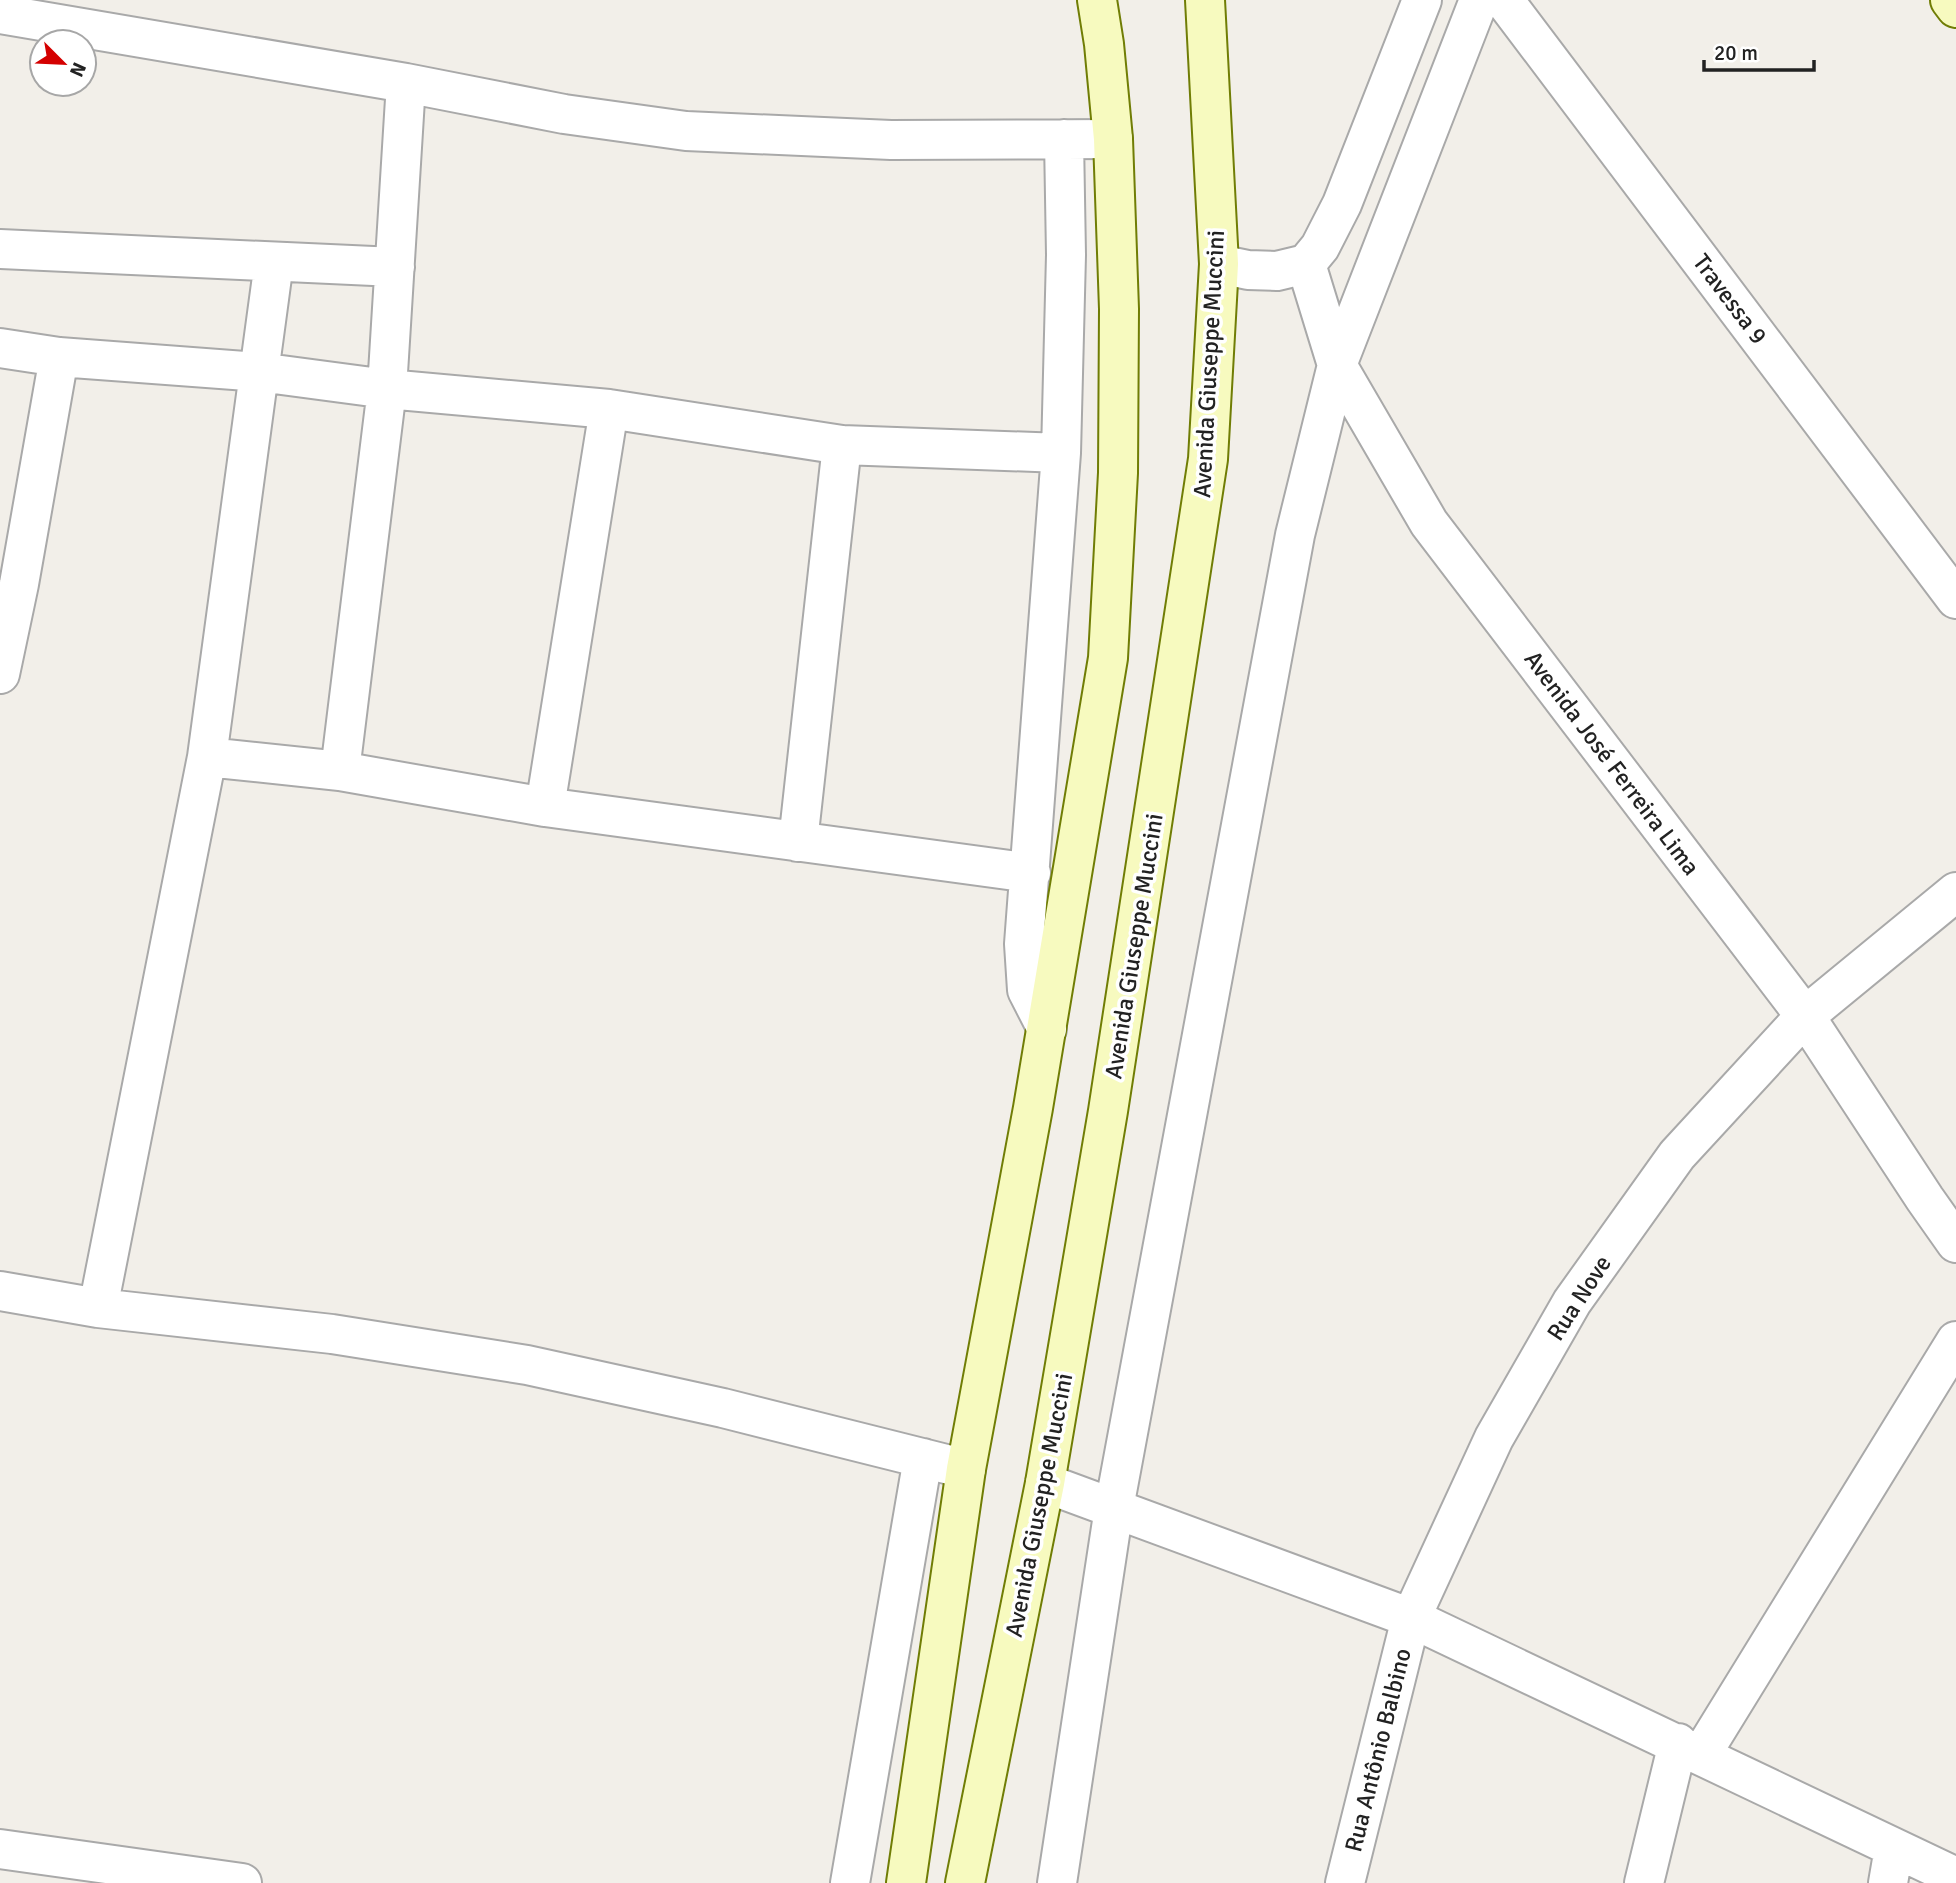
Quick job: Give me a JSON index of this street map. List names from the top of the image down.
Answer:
{
  "streets": {
    "main road": ["Avenida Giuseppe Muccini"],
    "street": [
      "Travessa 9",
      "Avenida José Ferreira Lima",
      "Rua Nove",
      "Rua Antônio Balbino"
    ]
  },
  "crossings": [
    ["Avenida José Ferreira Lima", "Rua Nove"],
    ["Rua Nove", "Rua Antônio Balbino"]
  ],
  "scale_bar": "20 m",
  "north": "bottom right"
}
